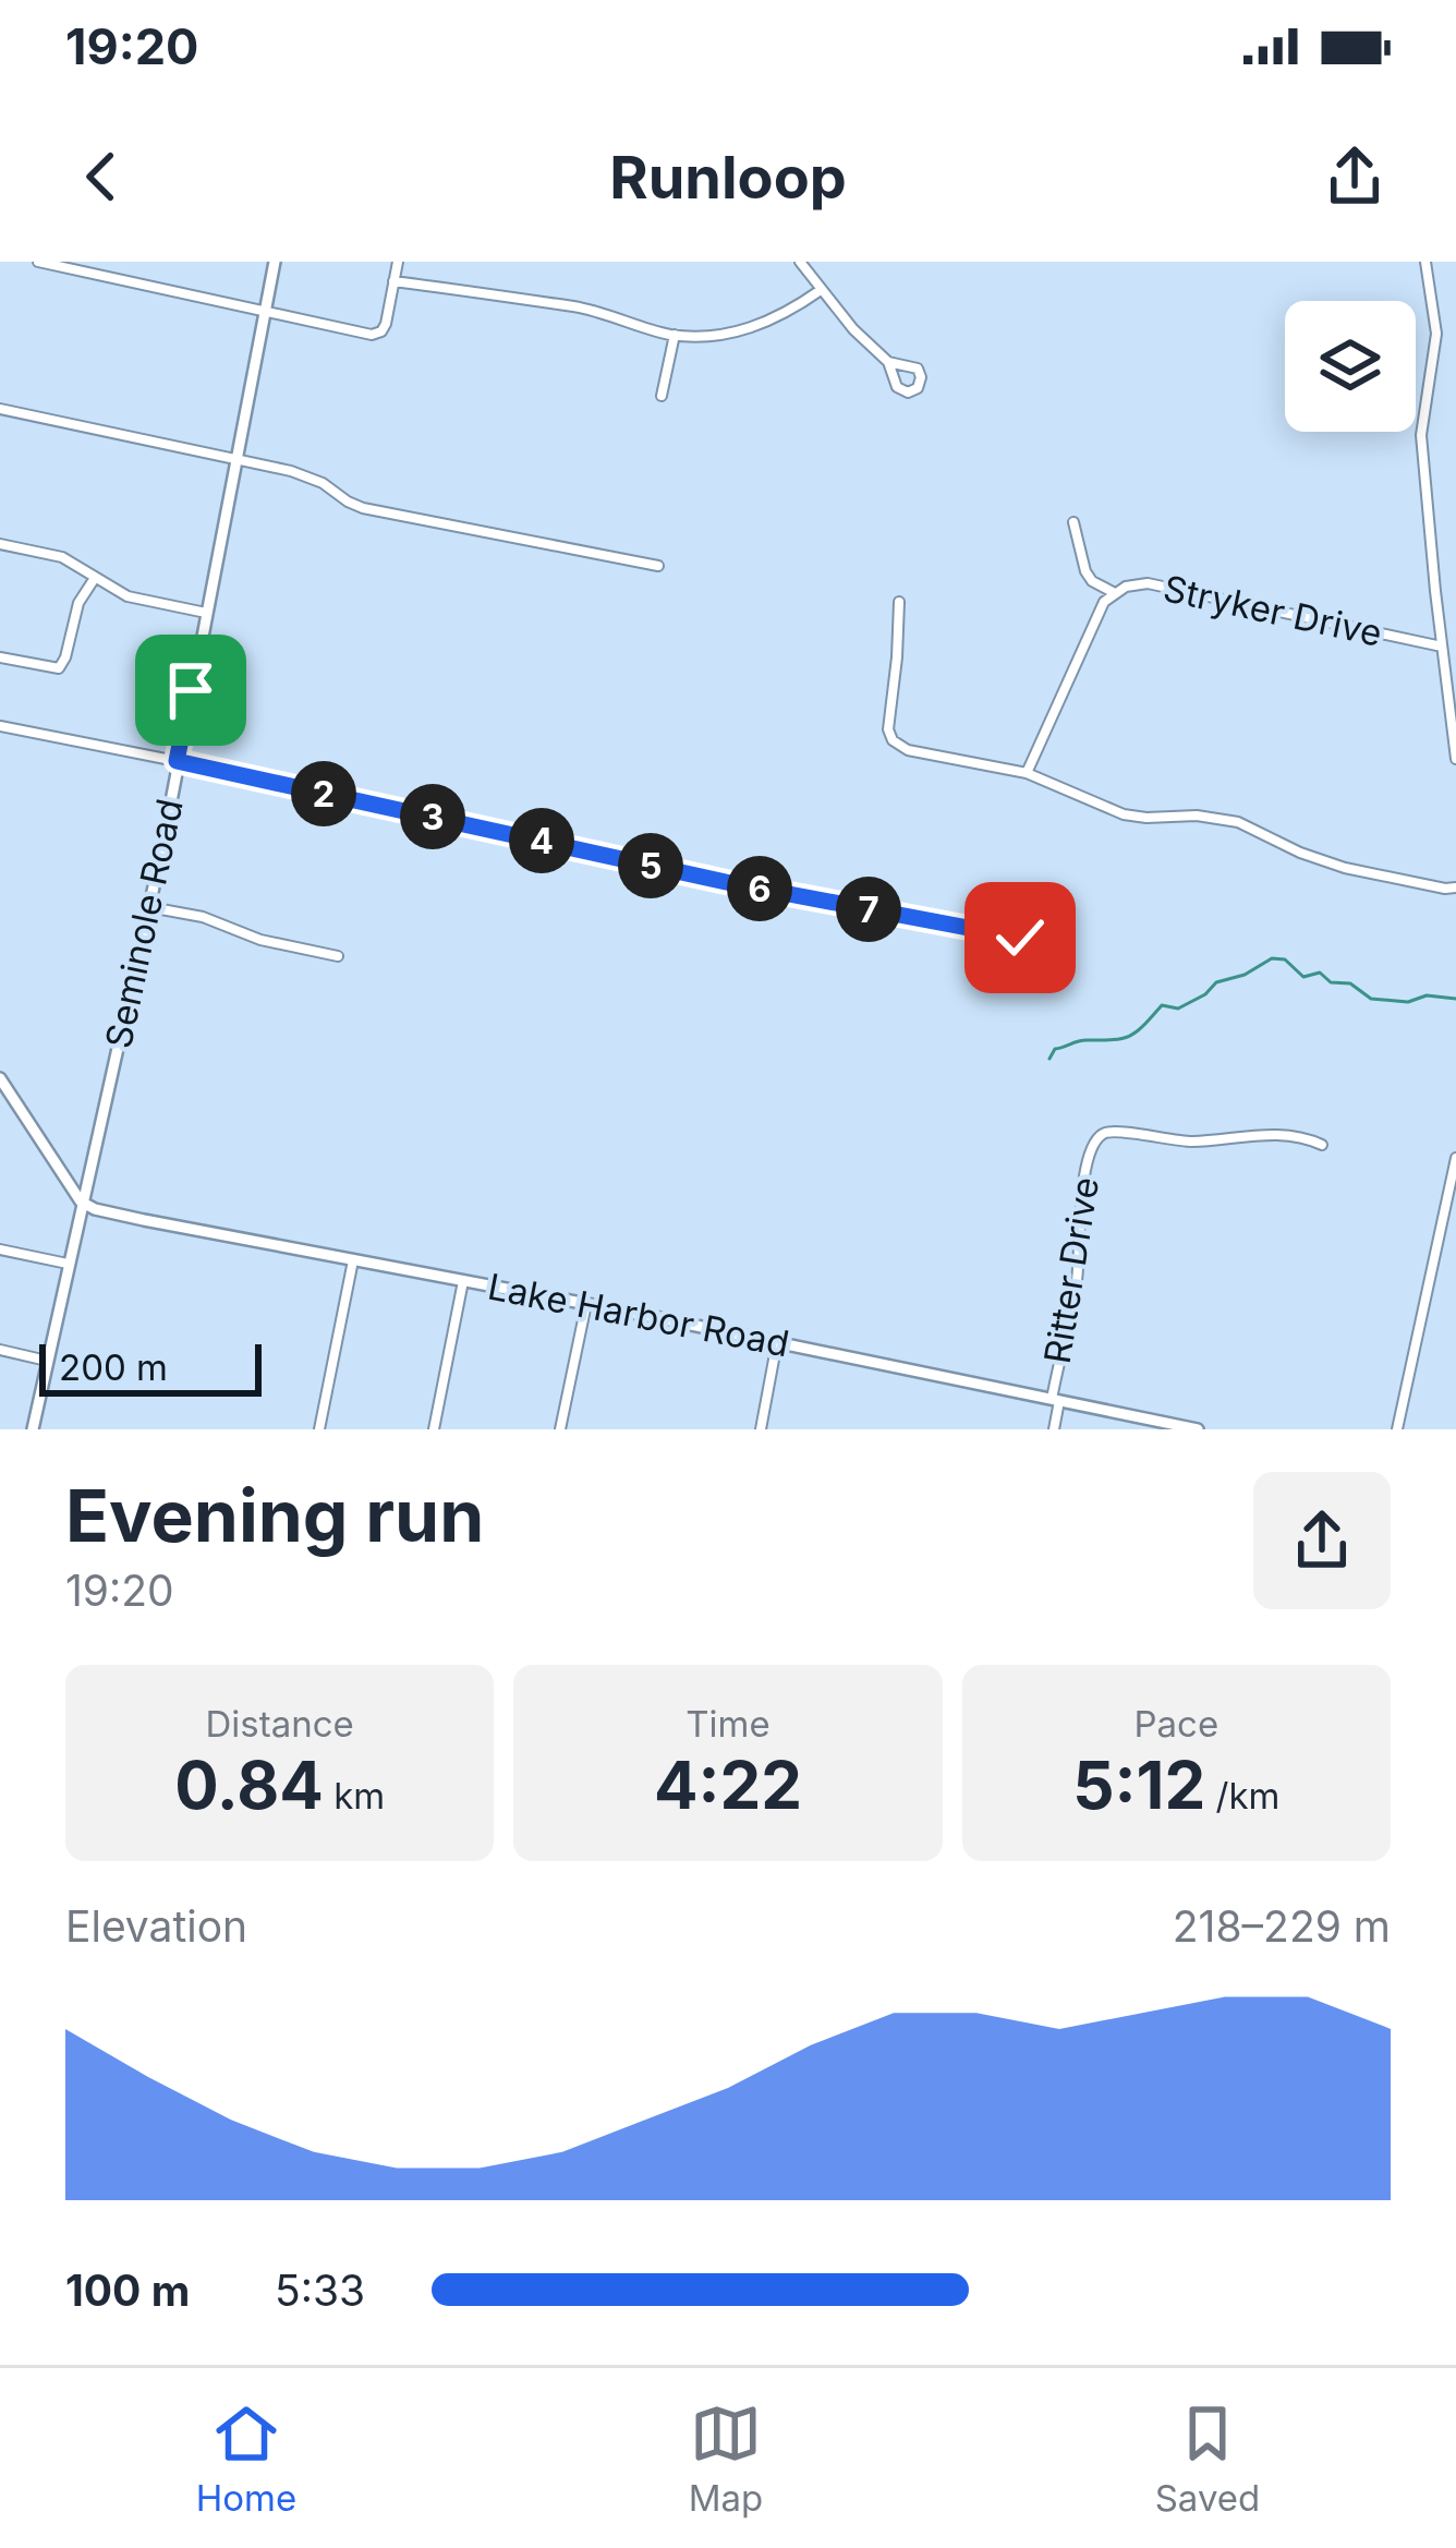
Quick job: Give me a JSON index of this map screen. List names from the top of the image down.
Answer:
{
  "streets": {
    "street": [
      "Stryker Drive",
      "Seminole Road",
      "Ritter Drive",
      "Lake Harbor Road"
    ]
  },
  "crossings": [
    ["Seminole Road", "Lake Harbor Road"],
    ["Ritter Drive", "Lake Harbor Road"]
  ],
  "scale_bar": "200 m",
  "page": {
    "status": "19:20",
    "header": "Runloop",
    "pins": [
      "2",
      "3",
      "4",
      "5",
      "6",
      "7"
    ],
    "scale": "200 m",
    "heading": ["Evening run", "19:20"],
    "stats": [
      ["Distance", "0.84 km"],
      ["Time", "4:22"],
      ["Pace", "5:12 /km"]
    ],
    "chart": ["Elevation", "218–229 m"],
    "list": [
      {
        "name": "100 m",
        "note": "5:33"
      }
    ],
    "tabs": ["Home", "Map", "Saved"]
  }
}
